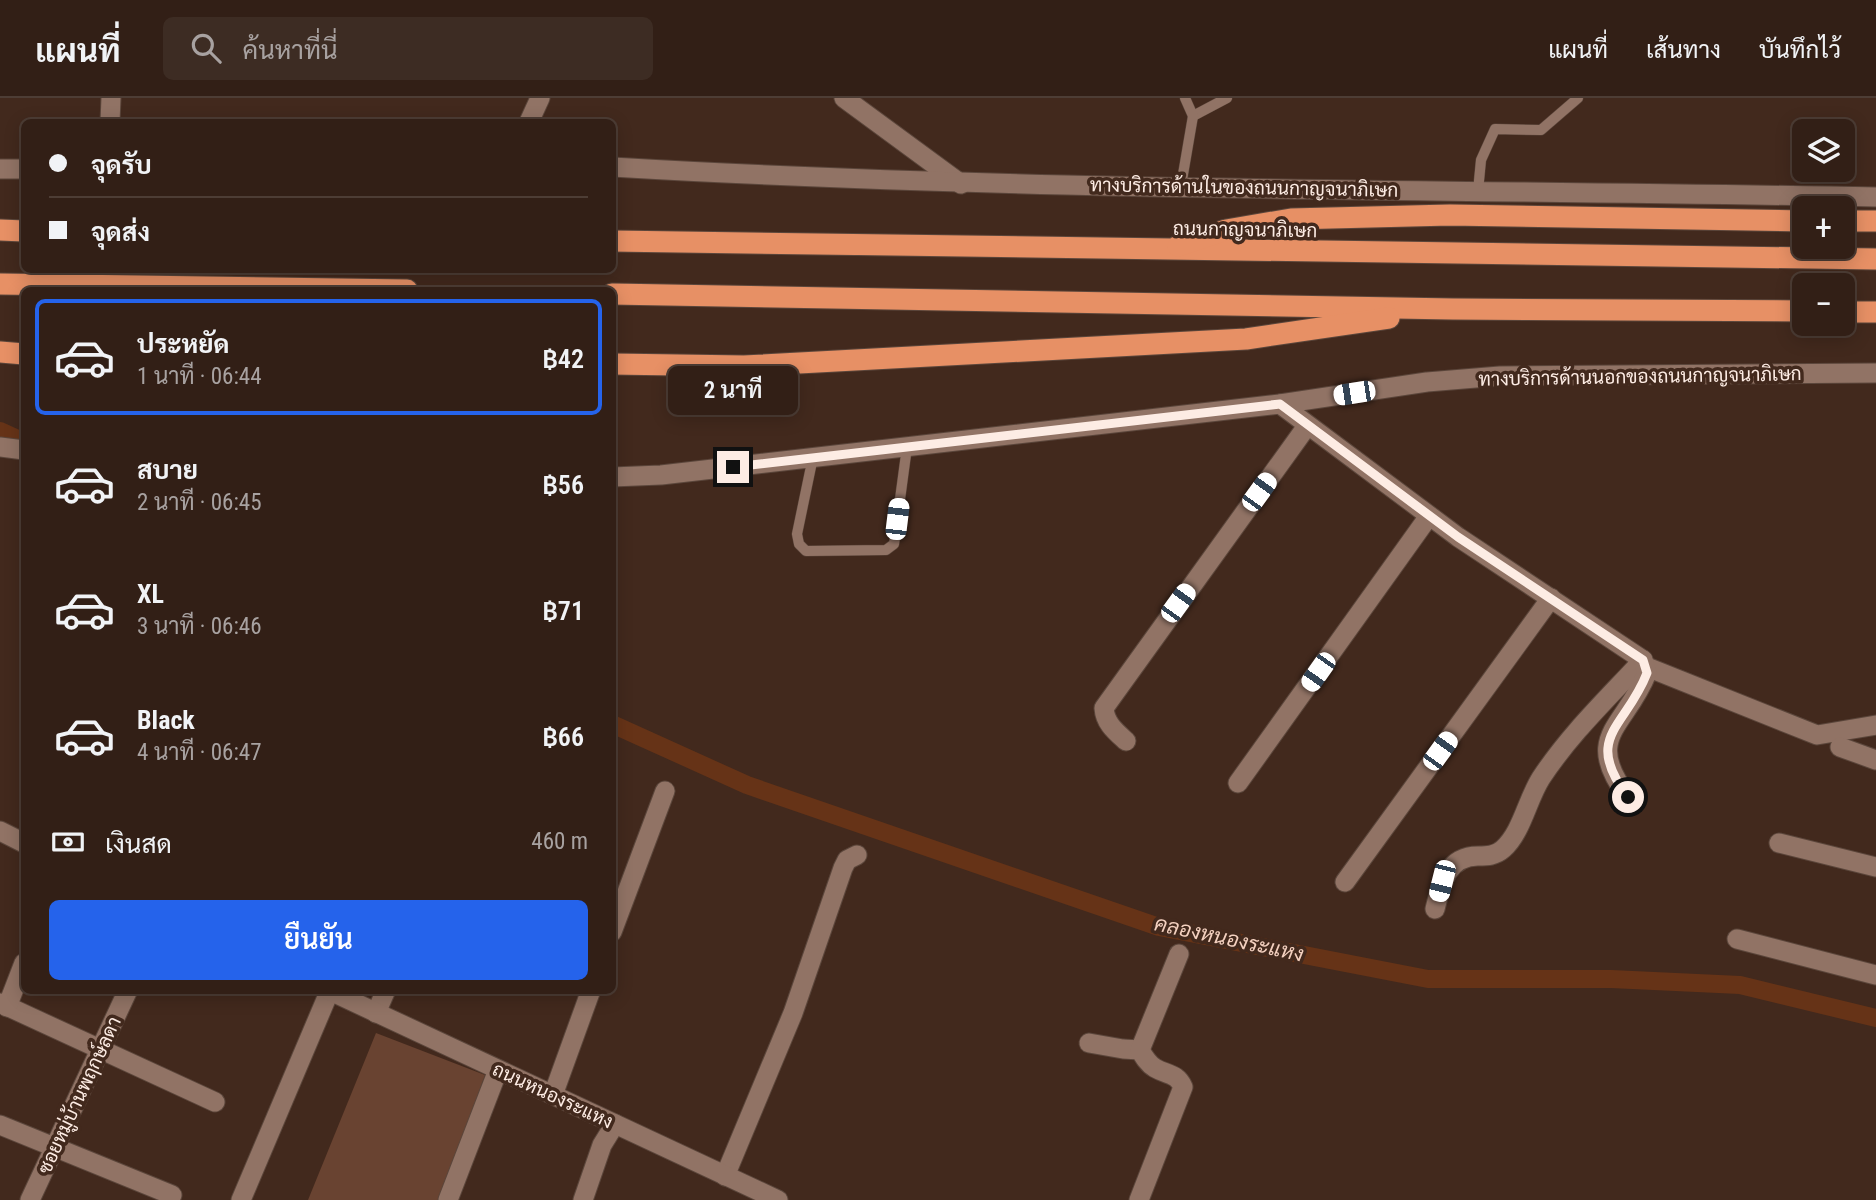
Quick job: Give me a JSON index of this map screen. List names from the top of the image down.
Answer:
{
  "streets": {
    "highway": ["ถนนกาญจนาภิเษก"],
    "street": [
      "ทางบริการด้านในของถนนกาญจนาภิเษก",
      "ทางบริการด้านนอกของถนนกาญจนาภิเษก",
      "ซอยหมู่บ้านพฤกษ์ลดา",
      "ถนนหนองระแหง"
    ]
  },
  "water": ["คลองหนองระแหง"],
  "page": {
    "header": "แผนที่",
    "search": "ค้นหาที่นี่",
    "nav": ["แผนที่", "เส้นทาง", "บันทึกไว้"],
    "map_buttons": ["+", "−"],
    "banner": ["จุดรับ", "จุดส่ง"],
    "list": [
      {
        "name": "ประหยัด",
        "note": "1 นาที · 06:44",
        "value": "฿42"
      },
      {
        "name": "สบาย",
        "note": "2 นาที · 06:45",
        "value": "฿56"
      },
      {
        "name": "XL",
        "note": "3 นาที · 06:46",
        "value": "฿71"
      },
      {
        "name": "Black",
        "note": "4 นาที · 06:47",
        "value": "฿66"
      }
    ],
    "bubble": "2 นาที",
    "pay": ["เงินสด", "460 m"],
    "buttons": "ยืนยัน"
  }
}
